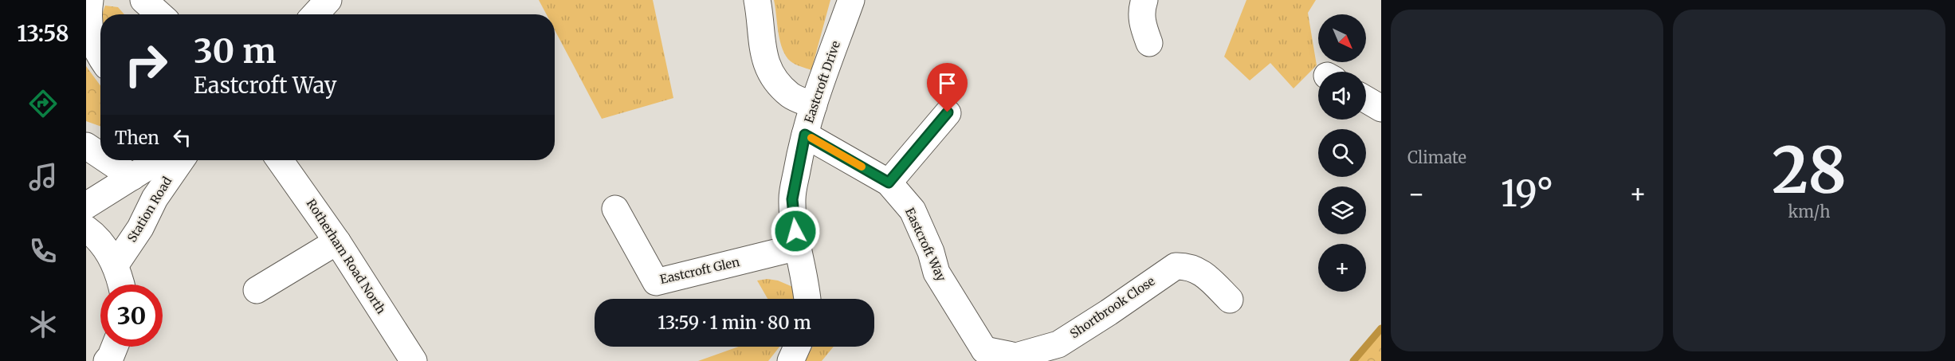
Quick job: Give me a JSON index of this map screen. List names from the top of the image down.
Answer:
{
  "streets": {
    "street": [
      "Eastcroft Drive",
      "Station Road",
      "Eastcroft Way",
      "Rotherham Road North",
      "Eastcroft Glen",
      "Shortbrook Close"
    ]
  },
  "crossings": [
    ["Eastcroft Drive", "Eastcroft Way"],
    ["Eastcroft Drive", "Eastcroft Glen"],
    ["Eastcroft Way", "Shortbrook Close"]
  ],
  "north": "bottom right",
  "page": {
    "tabs": "13:58",
    "tile": [
      "Climate",
      ["28", "km/h"]
    ],
    "map_buttons": "+",
    "turn": ["30 m", "Eastcroft Way"],
    "then": "Then",
    "heat": ["−", "19°", "+"],
    "limit": "30",
    "trip": "13:59 · 1 min · 80 m"
  }
}
